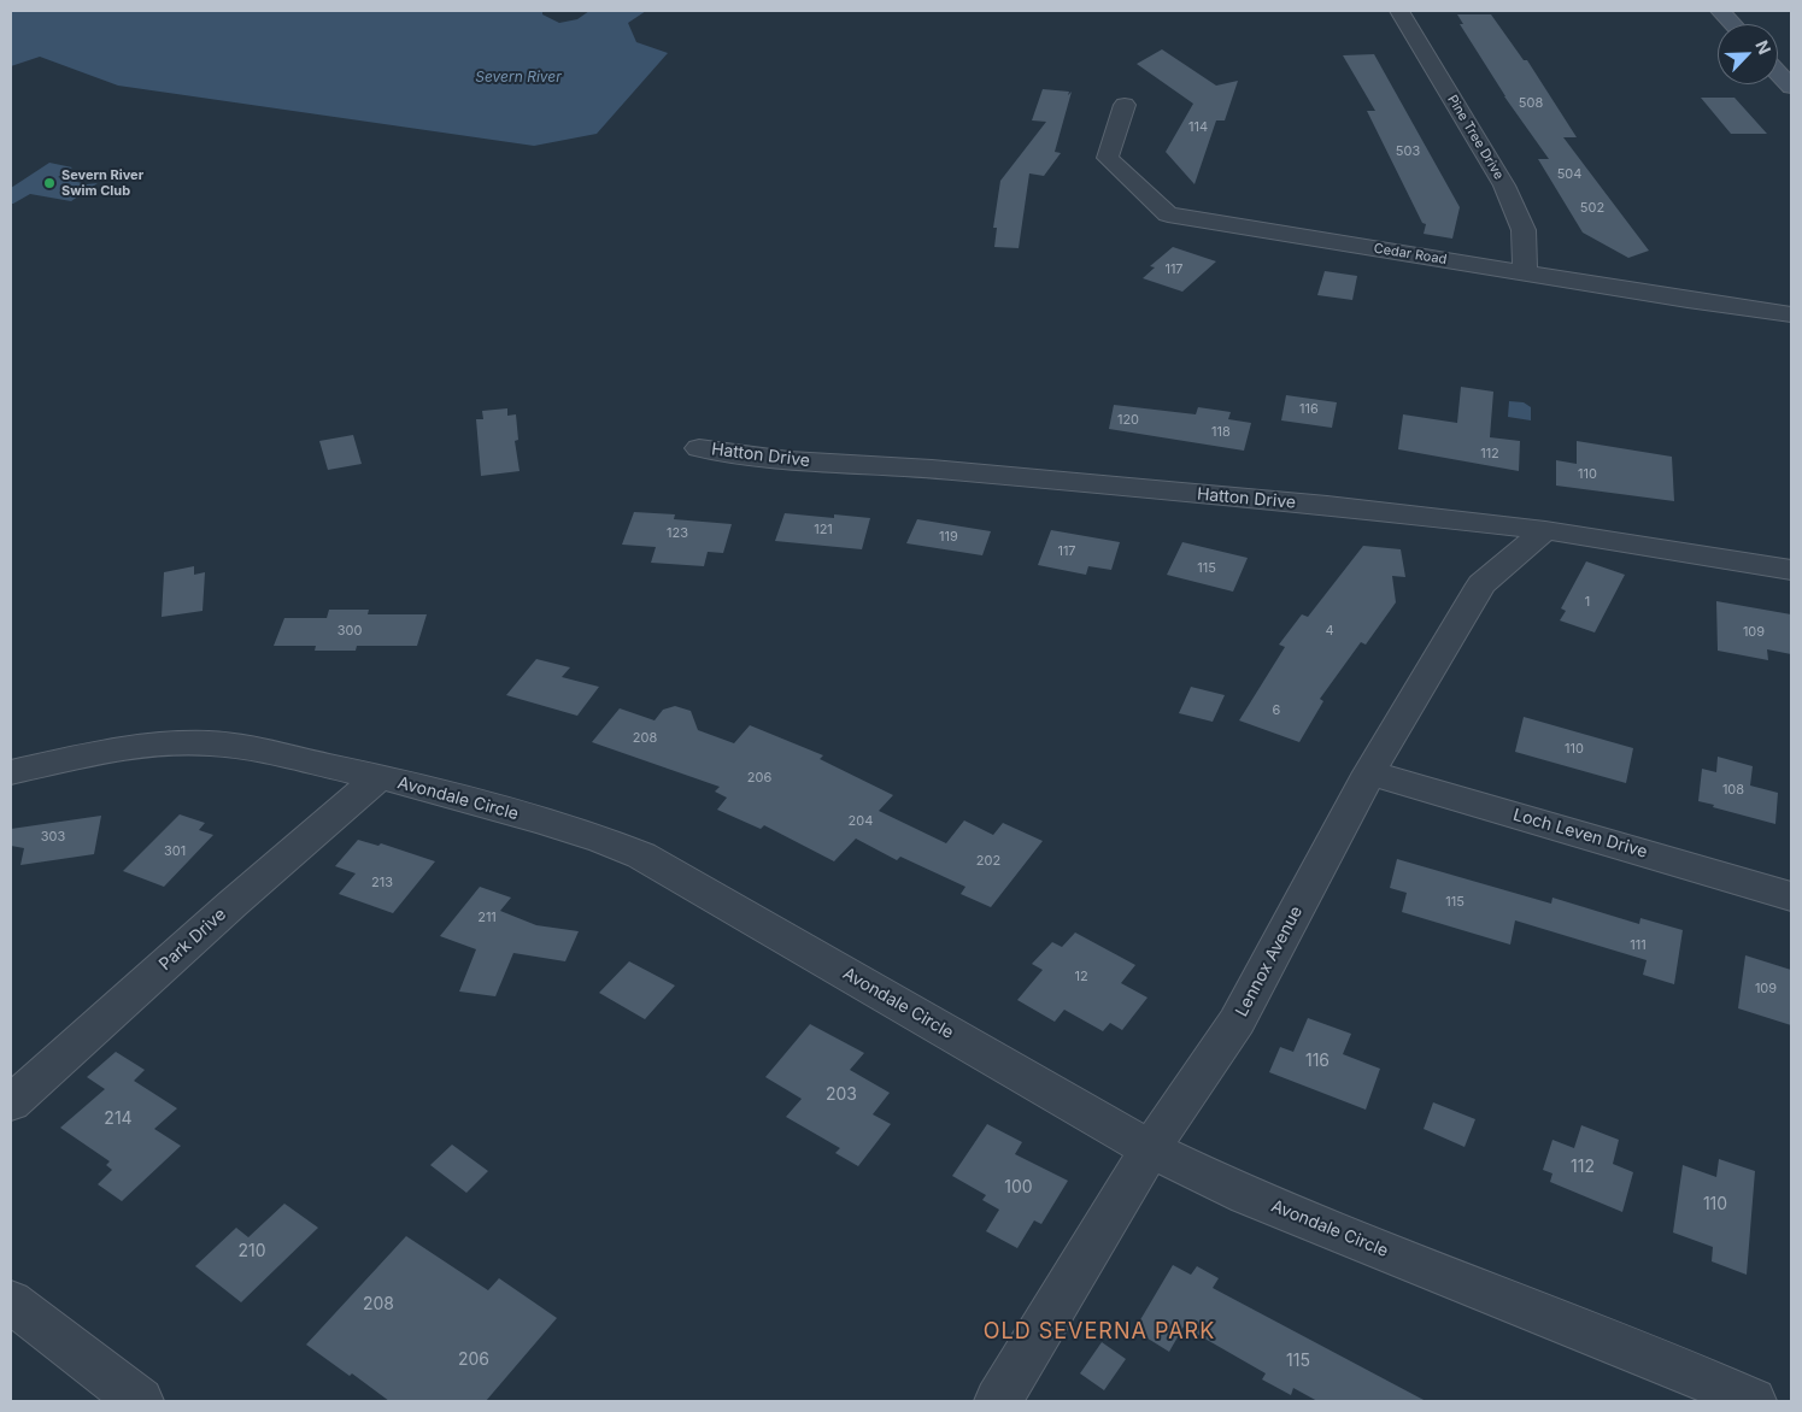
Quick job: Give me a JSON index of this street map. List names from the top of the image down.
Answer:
{
  "streets": {
    "street": [
      "Pine Tree Drive",
      "Cedar Road",
      "Hatton Drive",
      "Avondale Circle",
      "Loch Leven Drive",
      "Park Drive",
      "Lennox Avenue"
    ]
  },
  "crossings": [
    ["Pine Tree Drive", "Cedar Road"],
    ["Hatton Drive", "Lennox Avenue"],
    ["Avondale Circle", "Park Drive"],
    ["Avondale Circle", "Lennox Avenue"],
    ["Loch Leven Drive", "Lennox Avenue"]
  ],
  "districts": ["OLD SEVERNA PARK"],
  "water": ["Severn River"],
  "places": ["Severn River Swim Club"],
  "house_numbers": [
    "508",
    "114",
    "503",
    "504",
    "502",
    "117",
    "116",
    "120",
    "118",
    "112",
    "110",
    "121",
    "123",
    "119",
    "117",
    "115",
    "1",
    "300",
    "4",
    "109",
    "6",
    "208",
    "110",
    "206",
    "108",
    "204",
    "303",
    "301",
    "202",
    "213",
    "115",
    "211",
    "111",
    "12",
    "109",
    "116",
    "203",
    "214",
    "112",
    "100",
    "110",
    "210",
    "208",
    "206",
    "115"
  ],
  "north": "top right"
}
